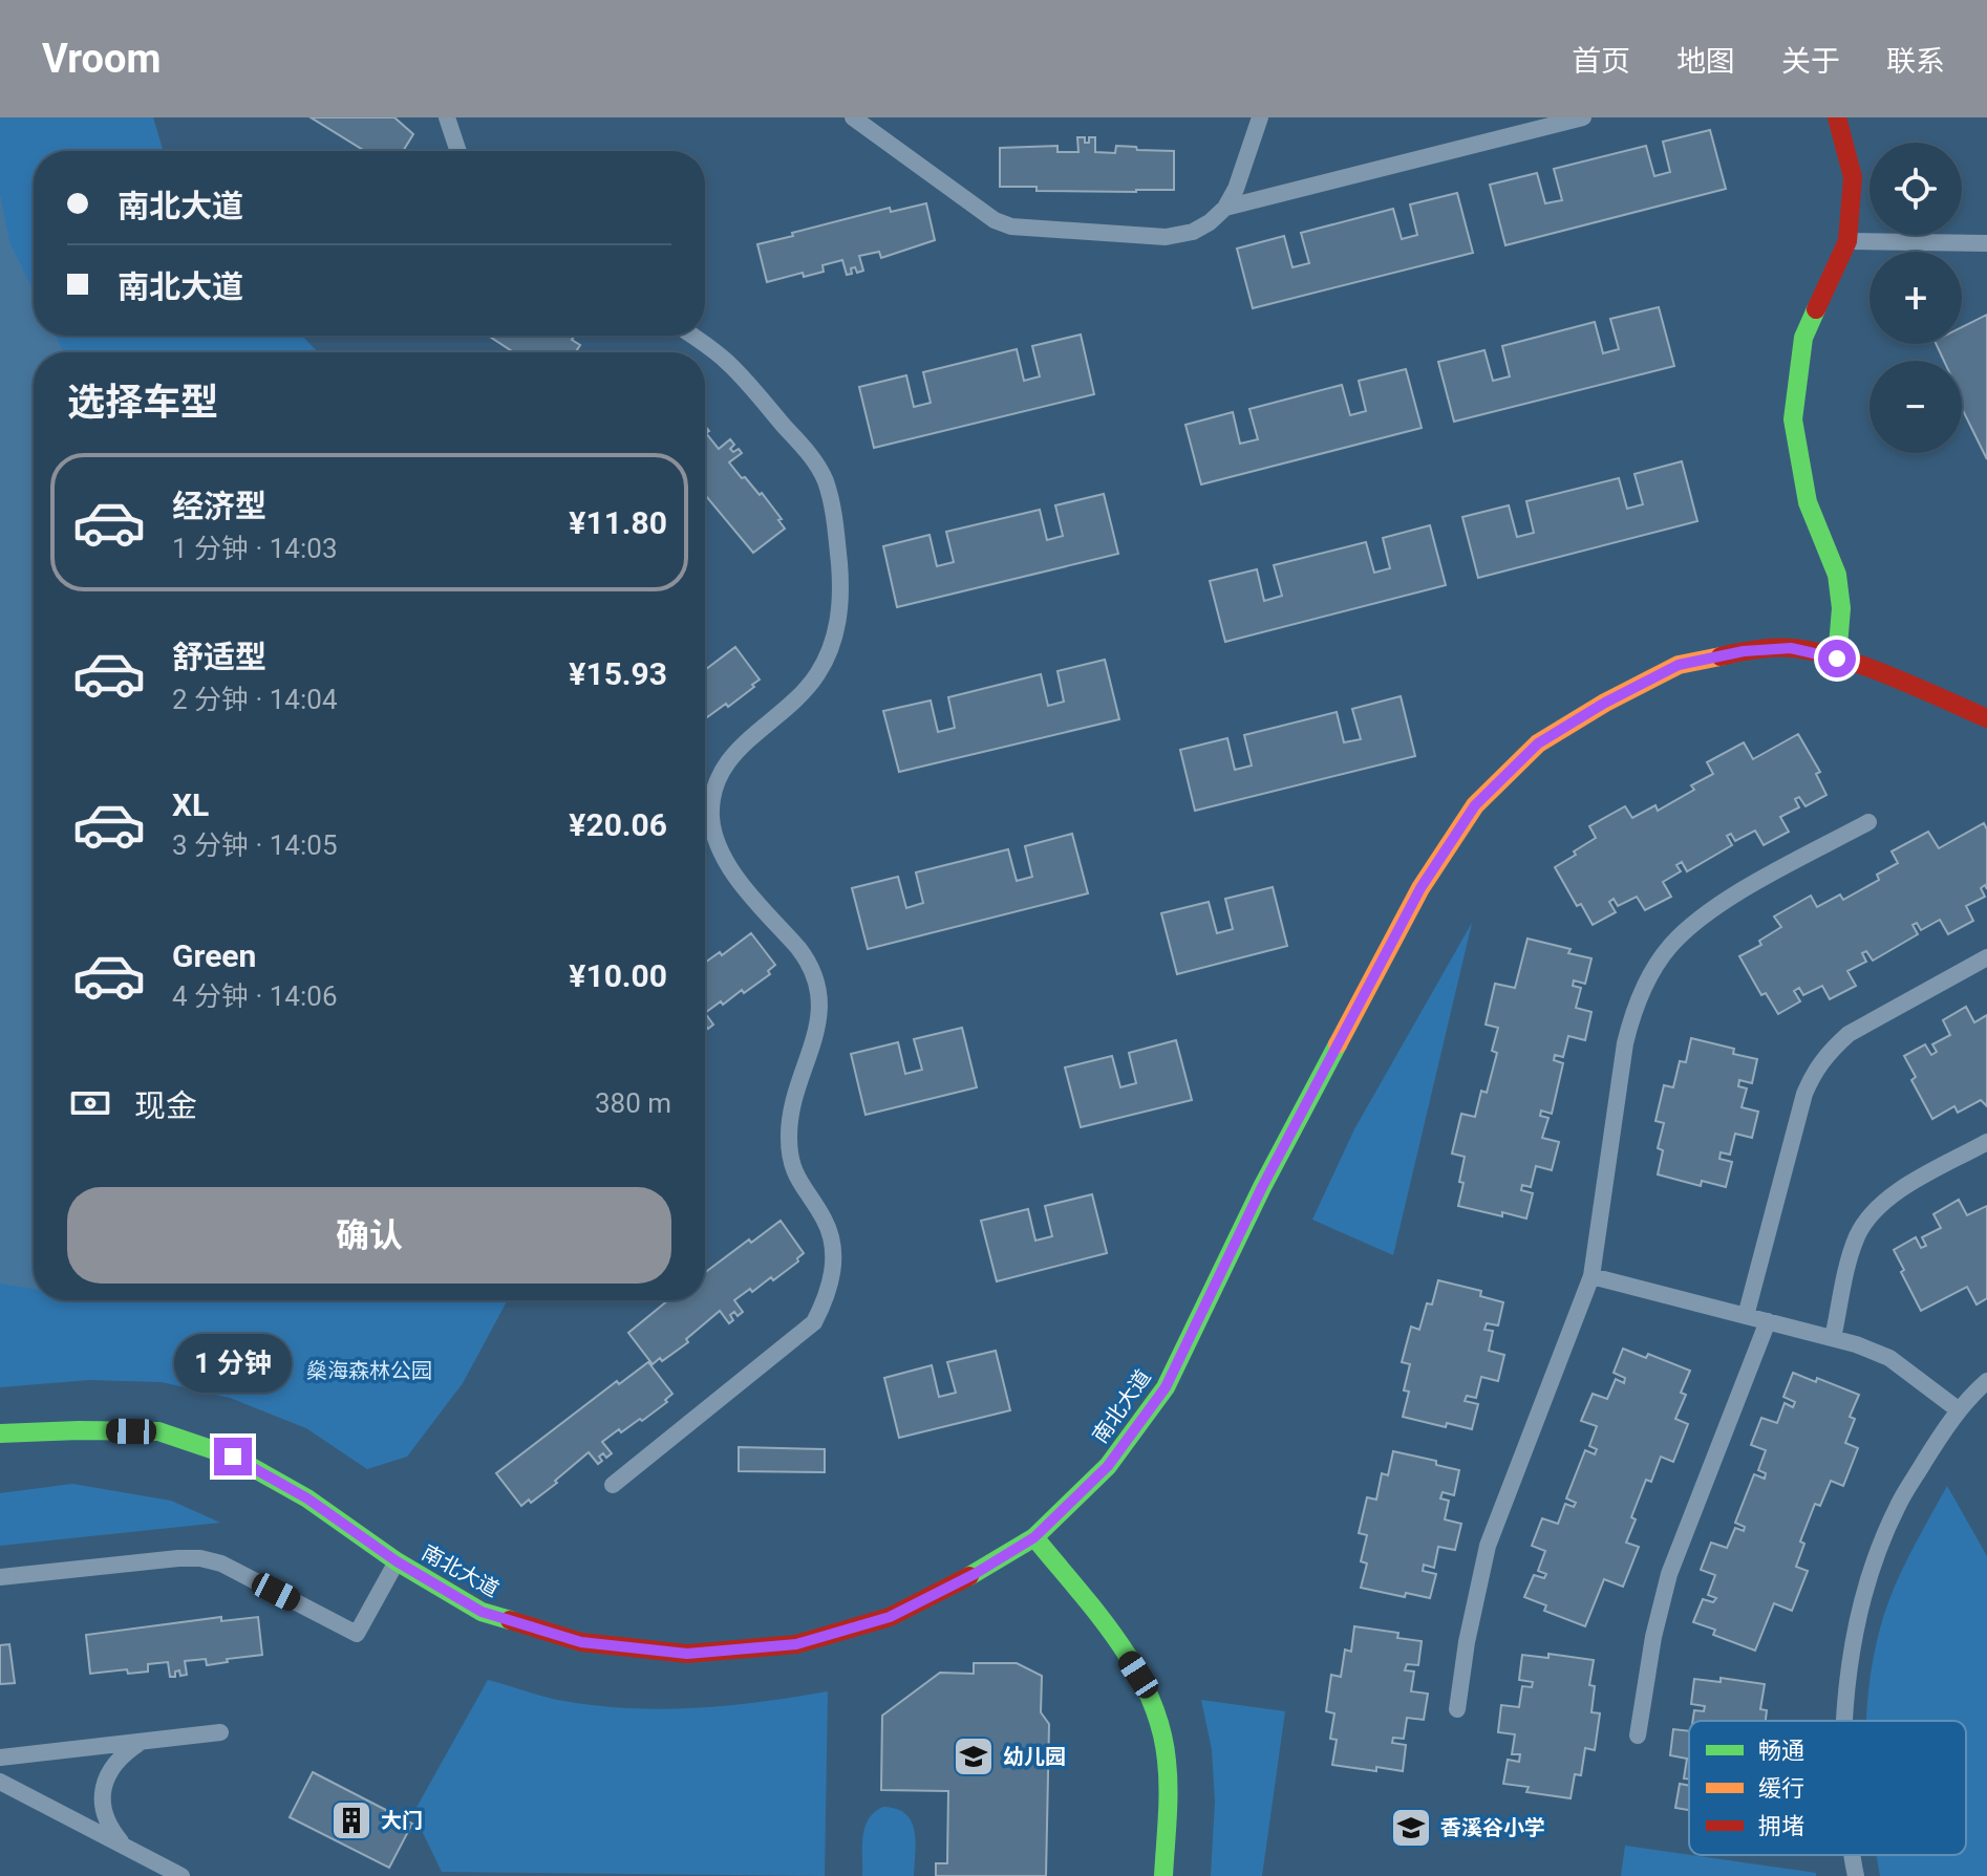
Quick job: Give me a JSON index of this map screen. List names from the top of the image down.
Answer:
{
  "streets": {
    "street": ["南北大道"]
  },
  "parks": ["燊海森林公园"],
  "places": {
    "school or university": ["幼儿园", "香溪谷小学"],
    "building": ["大门"]
  },
  "legend": ["畅通", "缓行", "拥堵"],
  "page": {
    "header": "Vroom",
    "nav": [
      "首页",
      "地图",
      "关于",
      "联系"
    ],
    "map_buttons": ["+", "−"],
    "banner": ["南北大道", "南北大道"],
    "heading": "选择车型",
    "list": [
      {
        "name": "经济型",
        "note": "1 分钟 · 14:03",
        "value": "¥11.80"
      },
      {
        "name": "舒适型",
        "note": "2 分钟 · 14:04",
        "value": "¥15.93"
      },
      {
        "name": "XL",
        "note": "3 分钟 · 14:05",
        "value": "¥20.06"
      },
      {
        "name": "Green",
        "note": "4 分钟 · 14:06",
        "value": "¥10.00"
      }
    ],
    "pay": ["现金", "380 m"],
    "buttons": "确认",
    "bubble": "1 分钟"
  }
}
